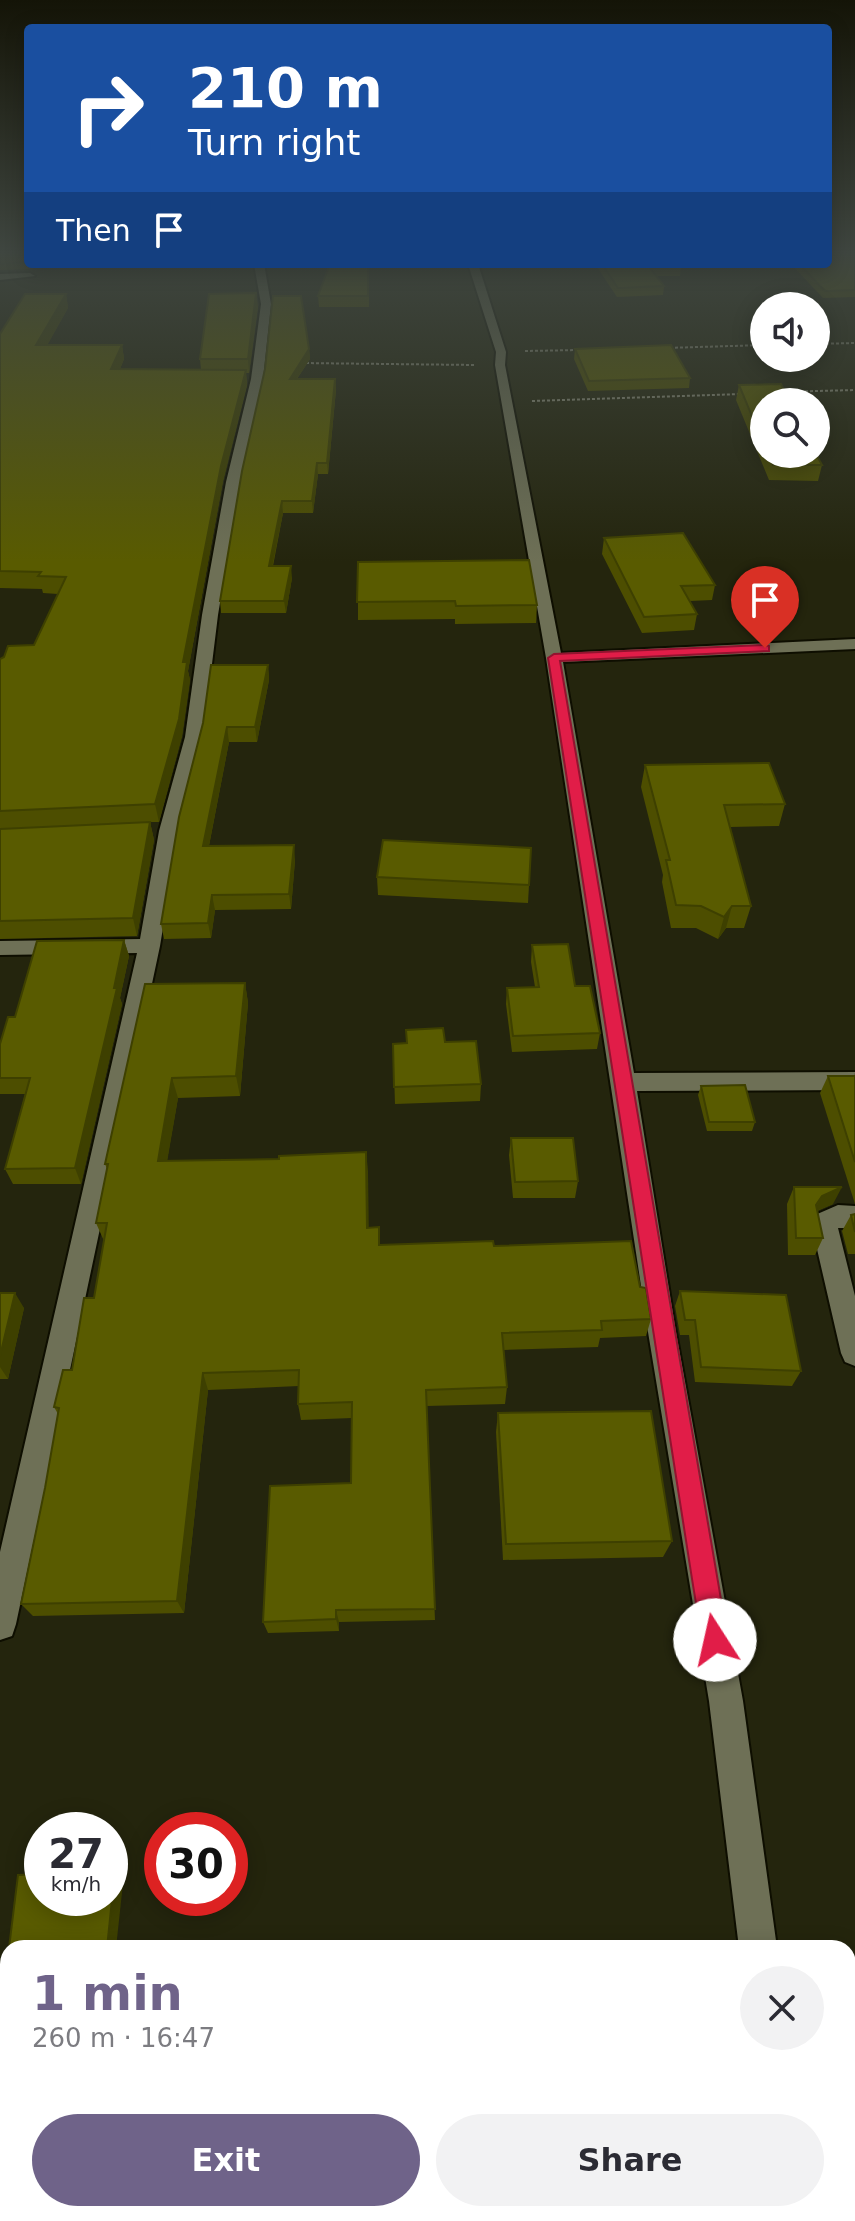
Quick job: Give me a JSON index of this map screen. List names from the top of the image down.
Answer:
{
  "page": {
    "turn": ["210 m", "Turn right"],
    "then": "Then",
    "speed": "27 km/h",
    "limit": "30",
    "heading": ["1 min", "260 m · 16:47"],
    "buttons": ["Exit", "Share"]
  }
}
